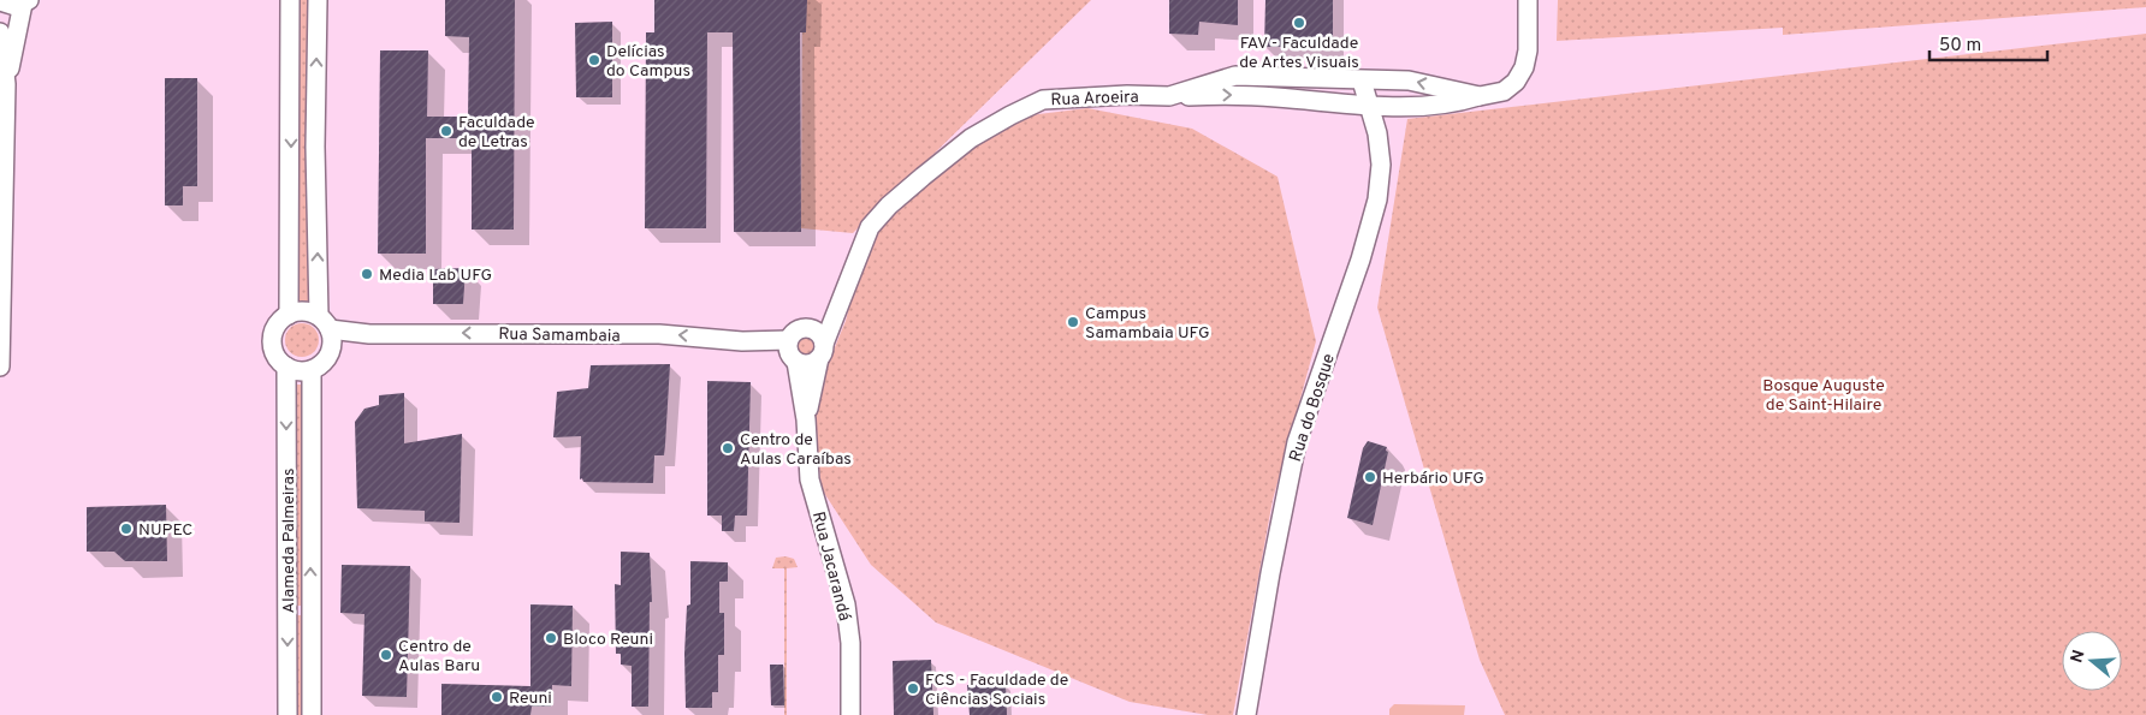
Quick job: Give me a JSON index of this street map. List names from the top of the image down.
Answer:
{
  "streets": {
    "street": [
      "Rua Aroeira",
      "Rua Samambaia",
      "Rua do Bosque",
      "Alameda Palmeiras",
      "Rua Jacarandá"
    ]
  },
  "crossings": [
    ["Rua Aroeira", "Rua Samambaia"],
    ["Rua Samambaia", "Alameda Palmeiras"]
  ],
  "one_way": ["Rua Samambaia"],
  "parks": ["Bosque Auguste de Saint-Hilaire"],
  "places": [
    "FAV - Faculdade de Artes Visuais",
    "Delícias do Campus",
    "Faculdade de Letras",
    "Media Lab UFG",
    "Campus Samambaia UFG",
    "Centro de Aulas Caraíbas",
    "Herbário UFG",
    "NUPEC",
    "Bloco Reuni",
    "Centro de Aulas Baru",
    "FCS - Faculdade de Ciências Sociais",
    "Reuni"
  ],
  "scale_bar": "50 m",
  "north": "left"
}
